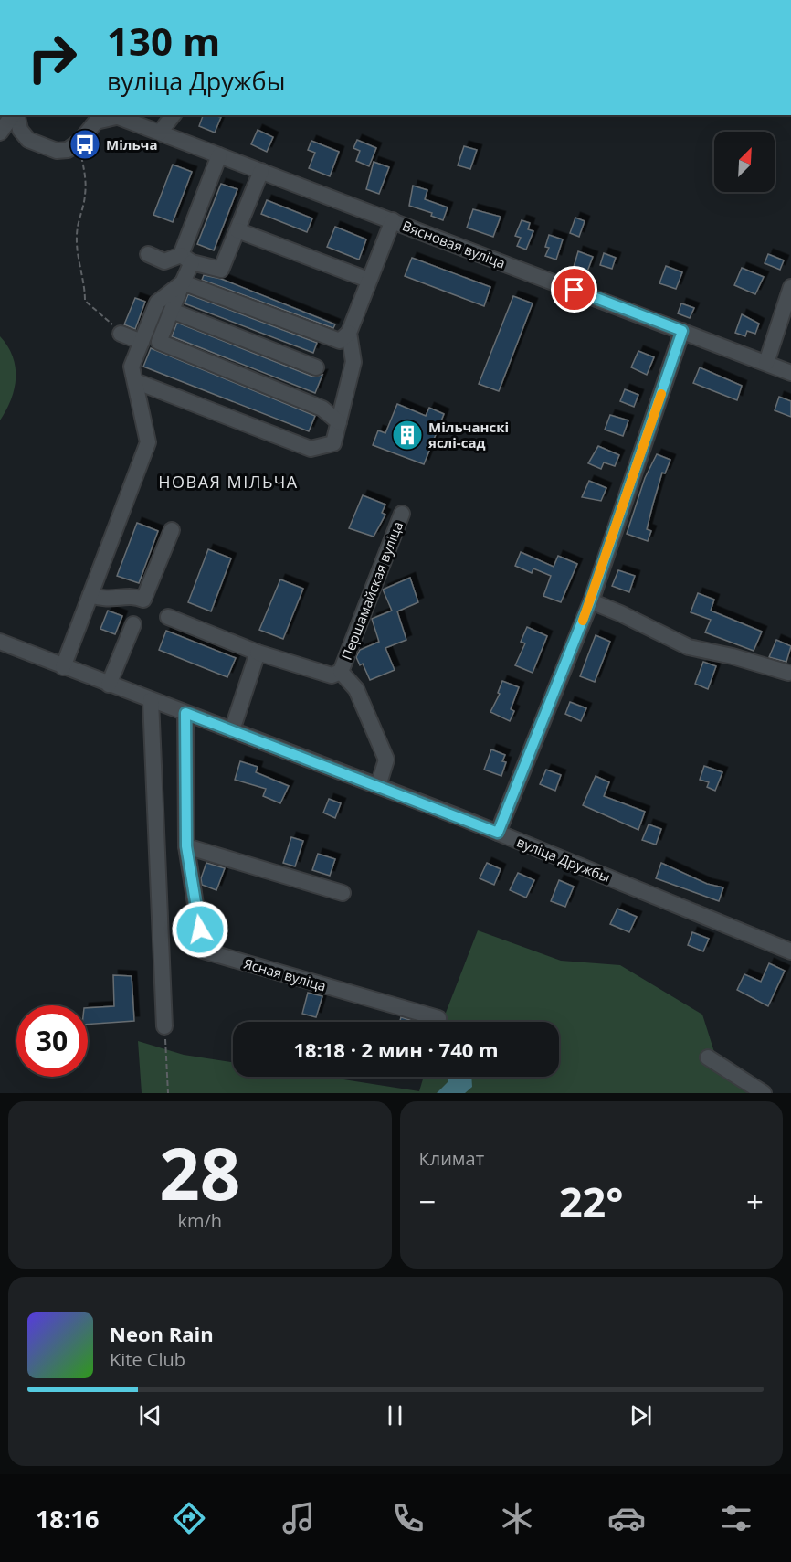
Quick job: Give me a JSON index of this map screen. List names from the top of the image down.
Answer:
{
  "streets": {
    "street": [
      "Вясновая вуліца",
      "Першамайская вуліца",
      "вуліца Дружбы",
      "Ясная вуліца"
    ]
  },
  "crossings": [
    ["Першамайская вуліца", "вуліца Дружбы"],
    ["вуліца Дружбы", "Ясная вуліца"]
  ],
  "districts": ["НОВАЯ МІЛЬЧА"],
  "places": {
    "bus stop": ["Мільча"],
    "building": ["Мільчанскі яслі-сад"]
  },
  "north": "top right",
  "page": {
    "turn": ["130 m", "вуліца Дружбы"],
    "limit": "30",
    "trip": "18:18 · 2 мин · 740 m",
    "tile": [
      ["28", "km/h"],
      "Климат"
    ],
    "heat": ["−", "22°", "+"],
    "song": ["Neon Rain", "Kite Club"],
    "tabs": "18:16"
  }
}
